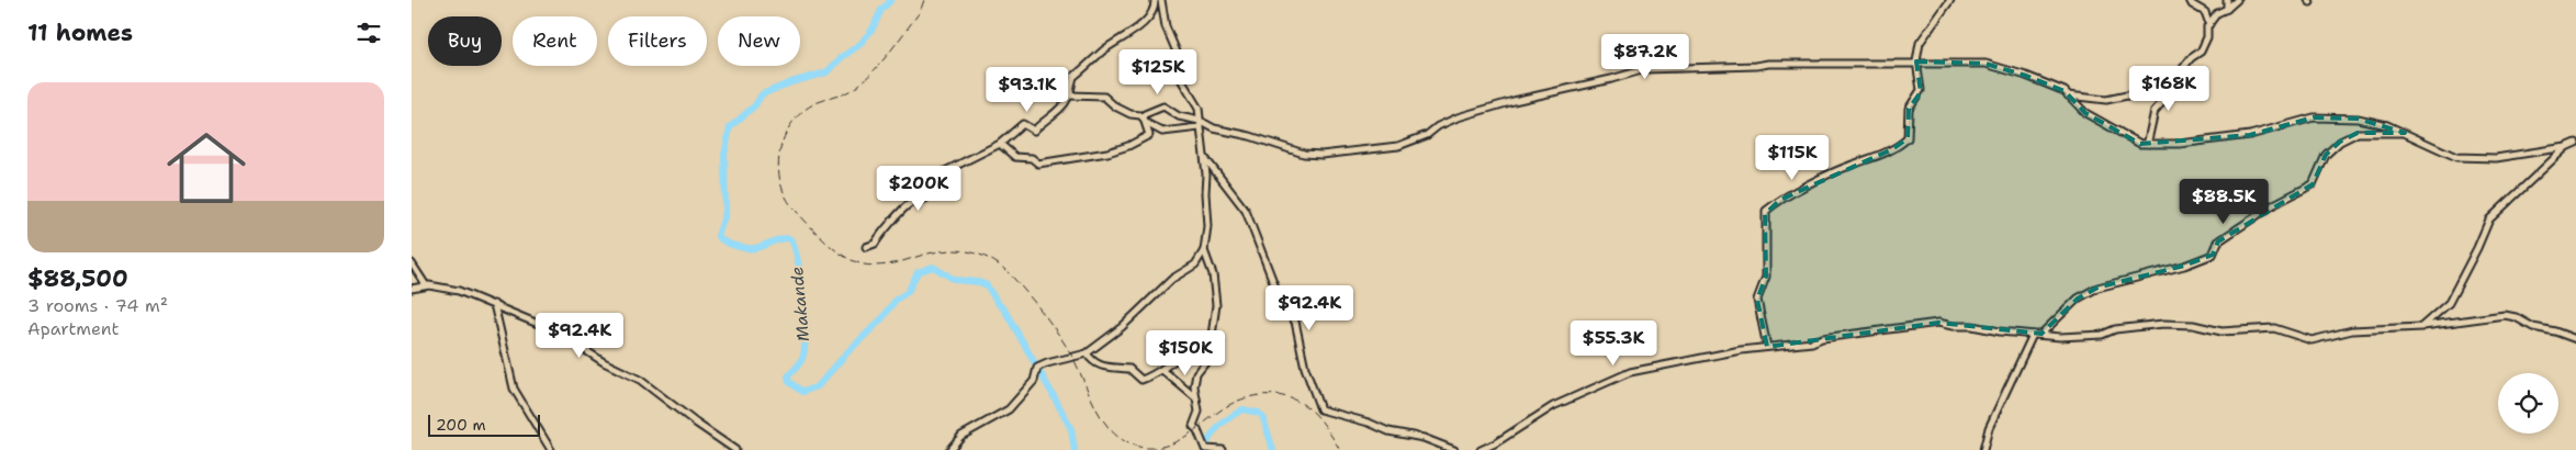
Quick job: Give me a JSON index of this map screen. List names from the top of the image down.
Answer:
{
  "water": ["Makande"],
  "scale_bar": "200 m",
  "page": {
    "heading": "11 homes",
    "chip": [
      "Buy",
      "Rent",
      "Filters",
      "New"
    ],
    "price": [
      "$87.2K",
      "$125K",
      "$168K",
      "$93.1K",
      "$115K",
      "$200K",
      "$88.5K",
      "$92.4K",
      "$92.4K",
      "$55.3K",
      "$150K"
    ],
    "list": [
      {
        "name": "$88,500",
        "note": "3 rooms · 74 m² · Apartment"
      }
    ],
    "scale": "200 m"
  }
}
